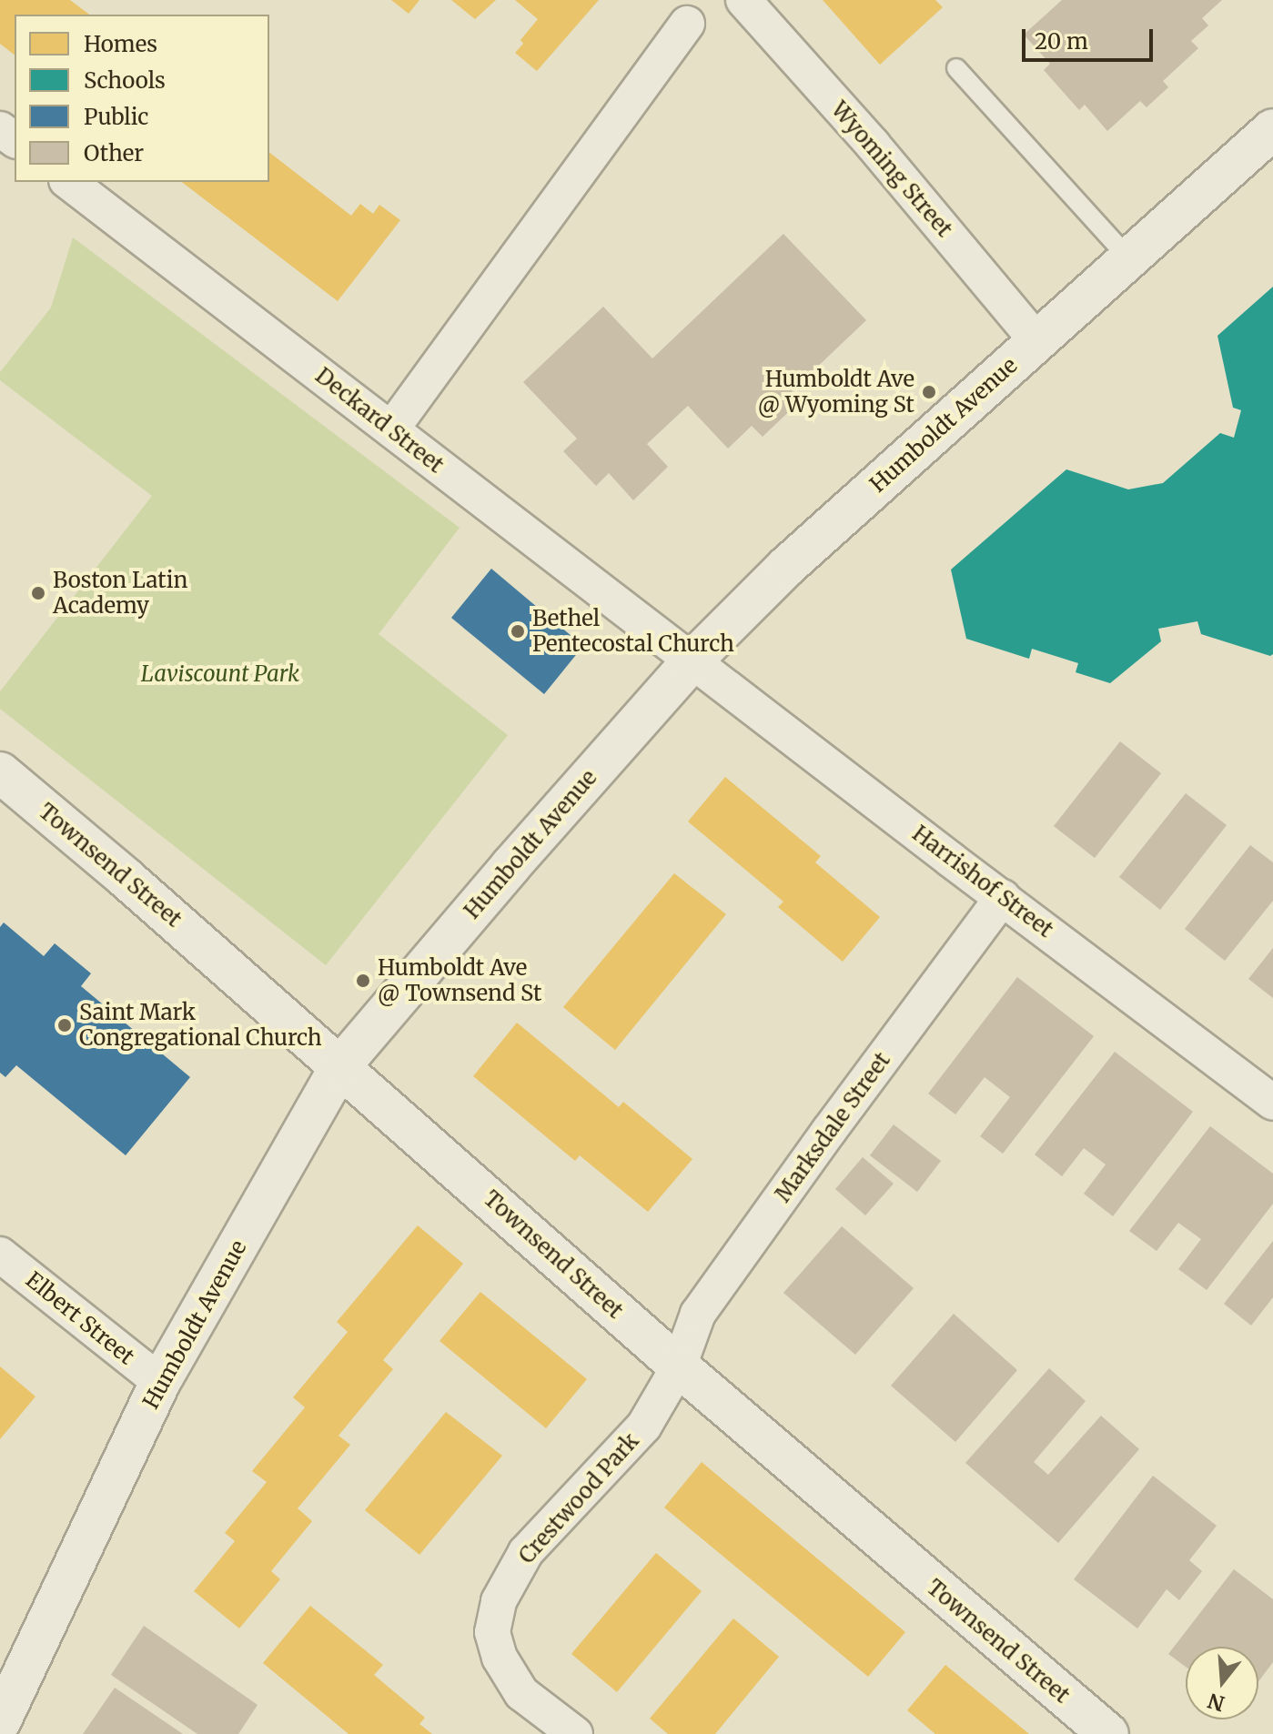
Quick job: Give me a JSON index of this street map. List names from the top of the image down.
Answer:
{
  "streets": {
    "street": [
      "Wyoming Street",
      "Deckard Street",
      "Humboldt Avenue",
      "Townsend Street",
      "Harrishof Street",
      "Marksdale Street",
      "Elbert Street",
      "Crestwood Park"
    ]
  },
  "crossings": [
    ["Wyoming Street", "Humboldt Avenue"],
    ["Deckard Street", "Humboldt Avenue"],
    ["Deckard Street", "Harrishof Street"],
    ["Humboldt Avenue", "Townsend Street"],
    ["Humboldt Avenue", "Harrishof Street"],
    ["Humboldt Avenue", "Elbert Street"],
    ["Townsend Street", "Marksdale Street"],
    ["Townsend Street", "Crestwood Park"],
    ["Harrishof Street", "Marksdale Street"],
    ["Marksdale Street", "Crestwood Park"]
  ],
  "parks": ["Laviscount Park"],
  "places": [
    "Humboldt Ave @ Wyoming St",
    "Boston Latin Academy",
    "Bethel Pentecostal Church",
    "Humboldt Ave @ Townsend St",
    "Saint Mark Congregational Church"
  ],
  "legend": [
    "Homes",
    "Schools",
    "Public",
    "Other"
  ],
  "scale_bar": "20 m",
  "north": "bottom"
}
